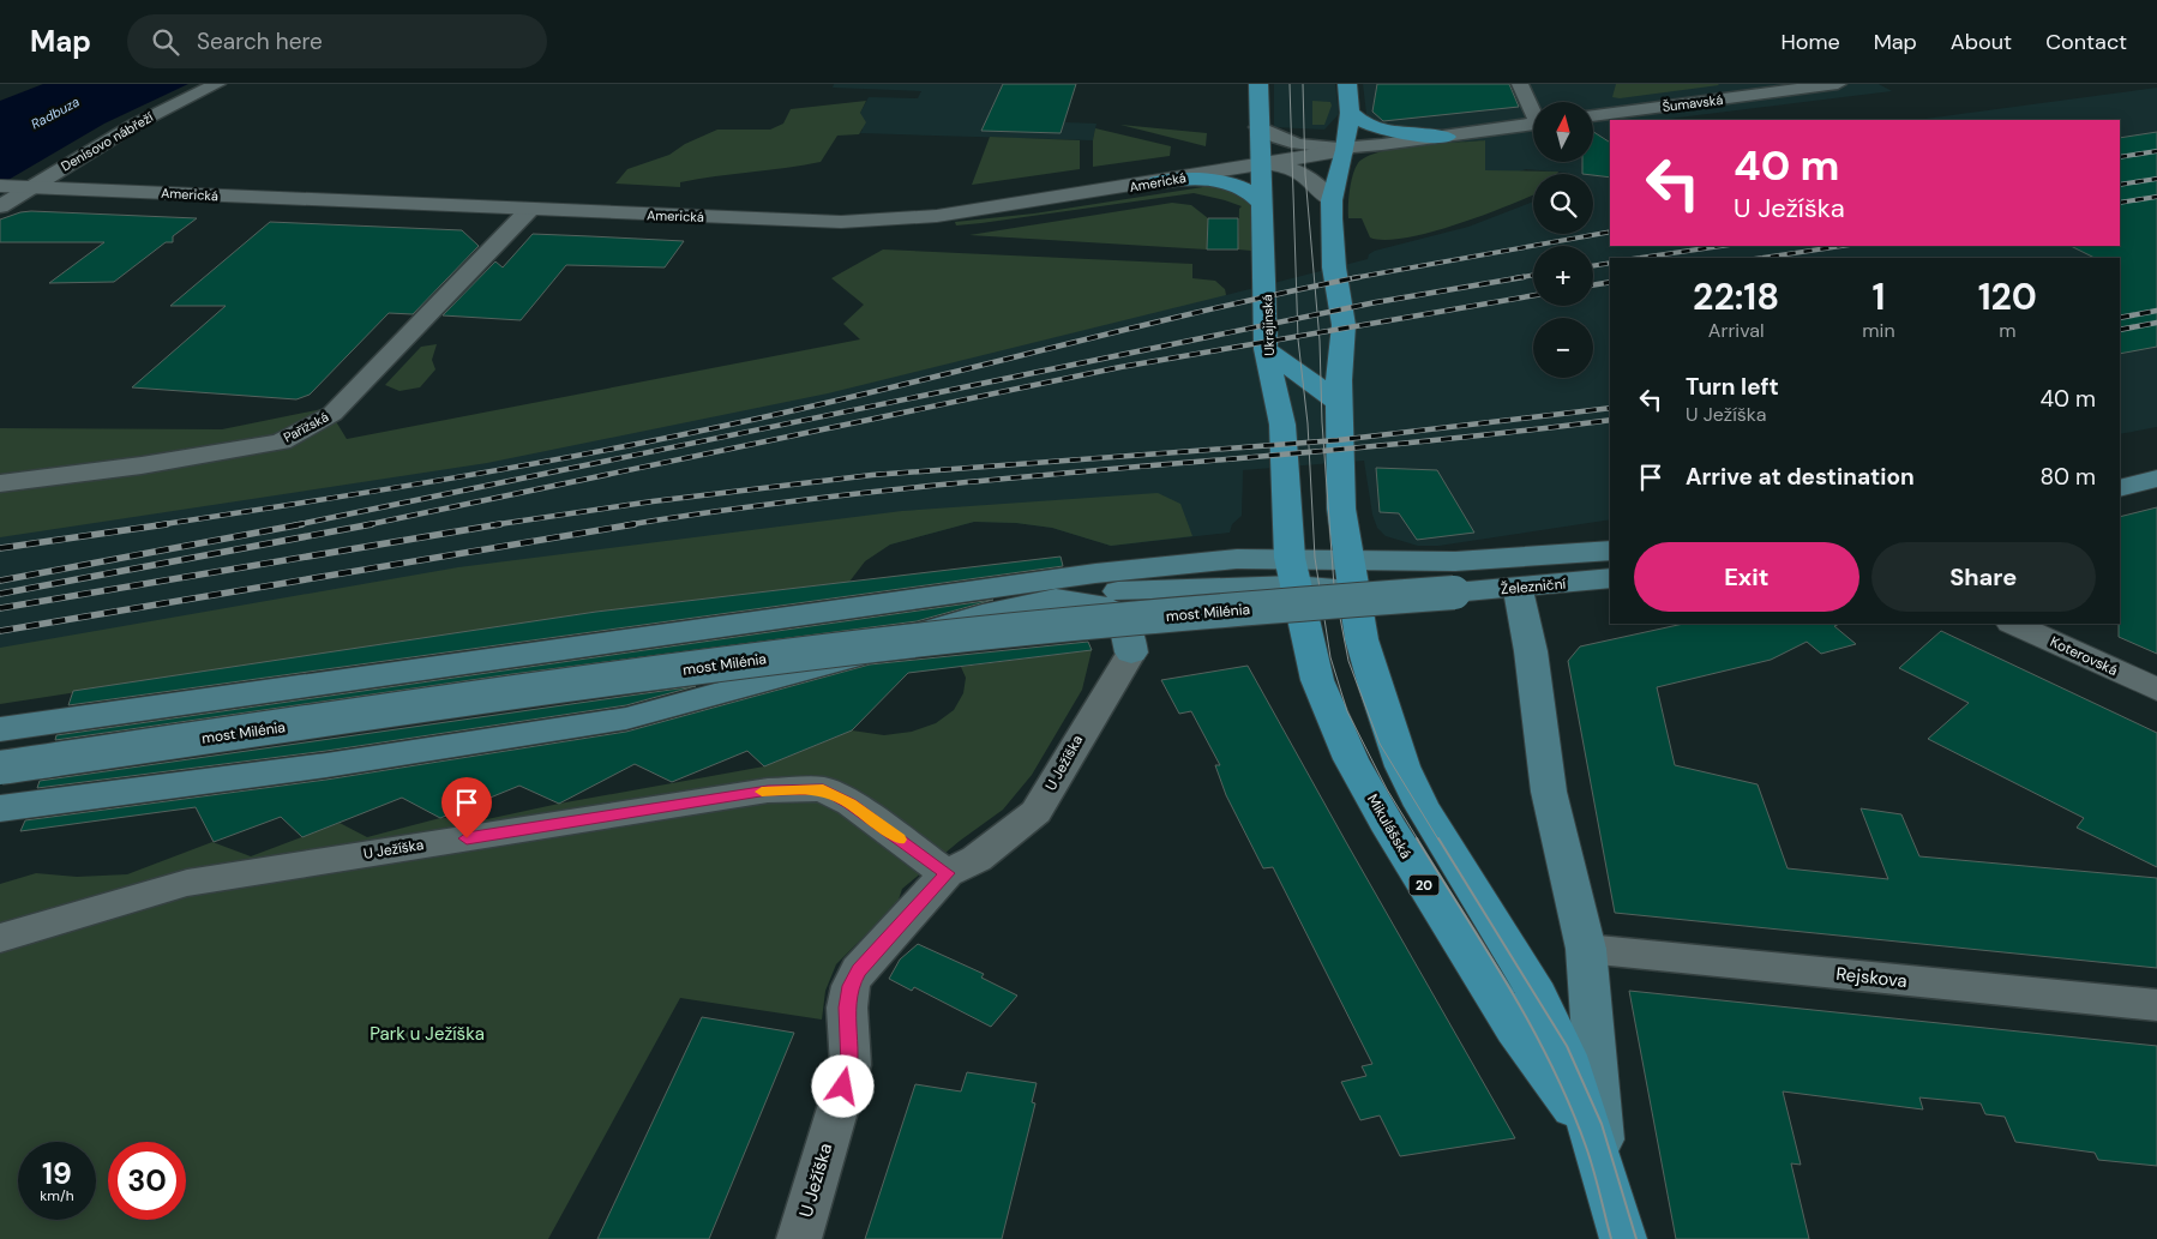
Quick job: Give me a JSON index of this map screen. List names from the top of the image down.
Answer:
{
  "streets": {
    "main road": [
      "Ukrajinská",
      "Železniční",
      "most Milénia",
      "Mikulášská",
      "20"
    ],
    "street": [
      "Šumavská",
      "Denisovo nábřeží",
      "Americká",
      "Pařížská",
      "Koterovská",
      "U Ježíška",
      "Rejskova"
    ]
  },
  "crossings": [
    ["Denisovo nábřeží", "Americká"],
    ["Americká", "Ukrajinská"],
    ["Americká", "Pařížská"],
    ["Americká", "20"],
    ["Ukrajinská", "Mikulášská"],
    ["Železniční", "most Milénia"],
    ["Mikulášská", "20"]
  ],
  "water": ["Radbuza"],
  "parks": ["Park u Ježíška"],
  "north": "top",
  "page": {
    "header": "Map",
    "search": "Search here",
    "nav": [
      "Home",
      "Map",
      "About",
      "Contact"
    ],
    "map_buttons": ["+", "−"],
    "turn": ["40 m", "U Ježíška"],
    "eta": [
      "22:18",
      "Arrival",
      "1",
      "min",
      "120",
      "m"
    ],
    "list": [
      {
        "name": "Turn left",
        "note": "U Ježíška",
        "value": "40 m"
      },
      {
        "name": "Arrive at destination",
        "value": "80 m"
      }
    ],
    "buttons": ["Exit", "Share"],
    "speed": "19 km/h",
    "limit": "30"
  }
}
